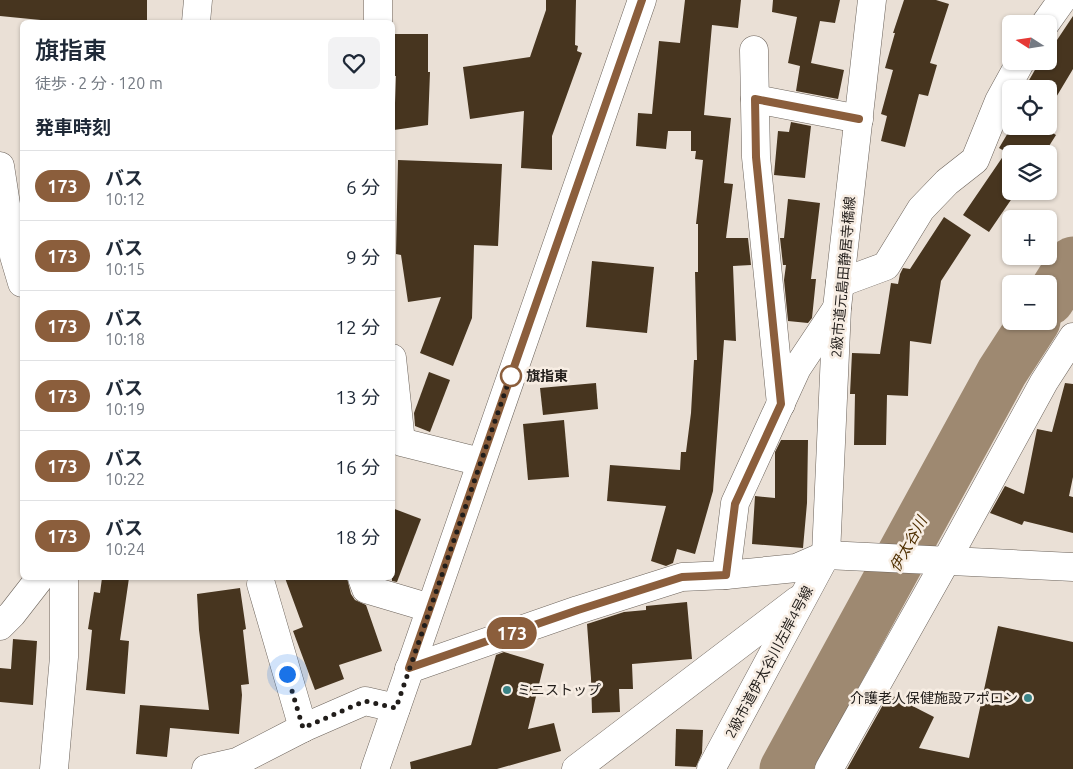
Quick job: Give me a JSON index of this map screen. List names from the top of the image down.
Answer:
{
  "streets": {
    "street": ["2級市道元島田静居寺橋線", "2級市道伊太谷川左岸4号線"]
  },
  "crossings": [
    ["2級市道元島田静居寺橋線", "2級市道伊太谷川左岸4号線"]
  ],
  "water": ["伊太谷川"],
  "places": ["旗指東", "ミニストップ", "介護老人保健施設アポロン"],
  "lines": ["bus line 173"],
  "north": "left",
  "page": {
    "on_map": "173",
    "map_buttons": ["+", "−"],
    "heading": [
      ["旗指東", "徒歩 · 2 分 · 120 m"],
      "発車時刻"
    ],
    "list": [
      {
        "mark": "173",
        "name": "バス",
        "note": "10:12",
        "value": "6 分"
      },
      {
        "mark": "173",
        "name": "バス",
        "note": "10:15",
        "value": "9 分"
      },
      {
        "mark": "173",
        "name": "バス",
        "note": "10:18",
        "value": "12 分"
      },
      {
        "mark": "173",
        "name": "バス",
        "note": "10:19",
        "value": "13 分"
      },
      {
        "mark": "173",
        "name": "バス",
        "note": "10:22",
        "value": "16 分"
      },
      {
        "mark": "173",
        "name": "バス",
        "note": "10:24",
        "value": "18 分"
      }
    ]
  }
}
